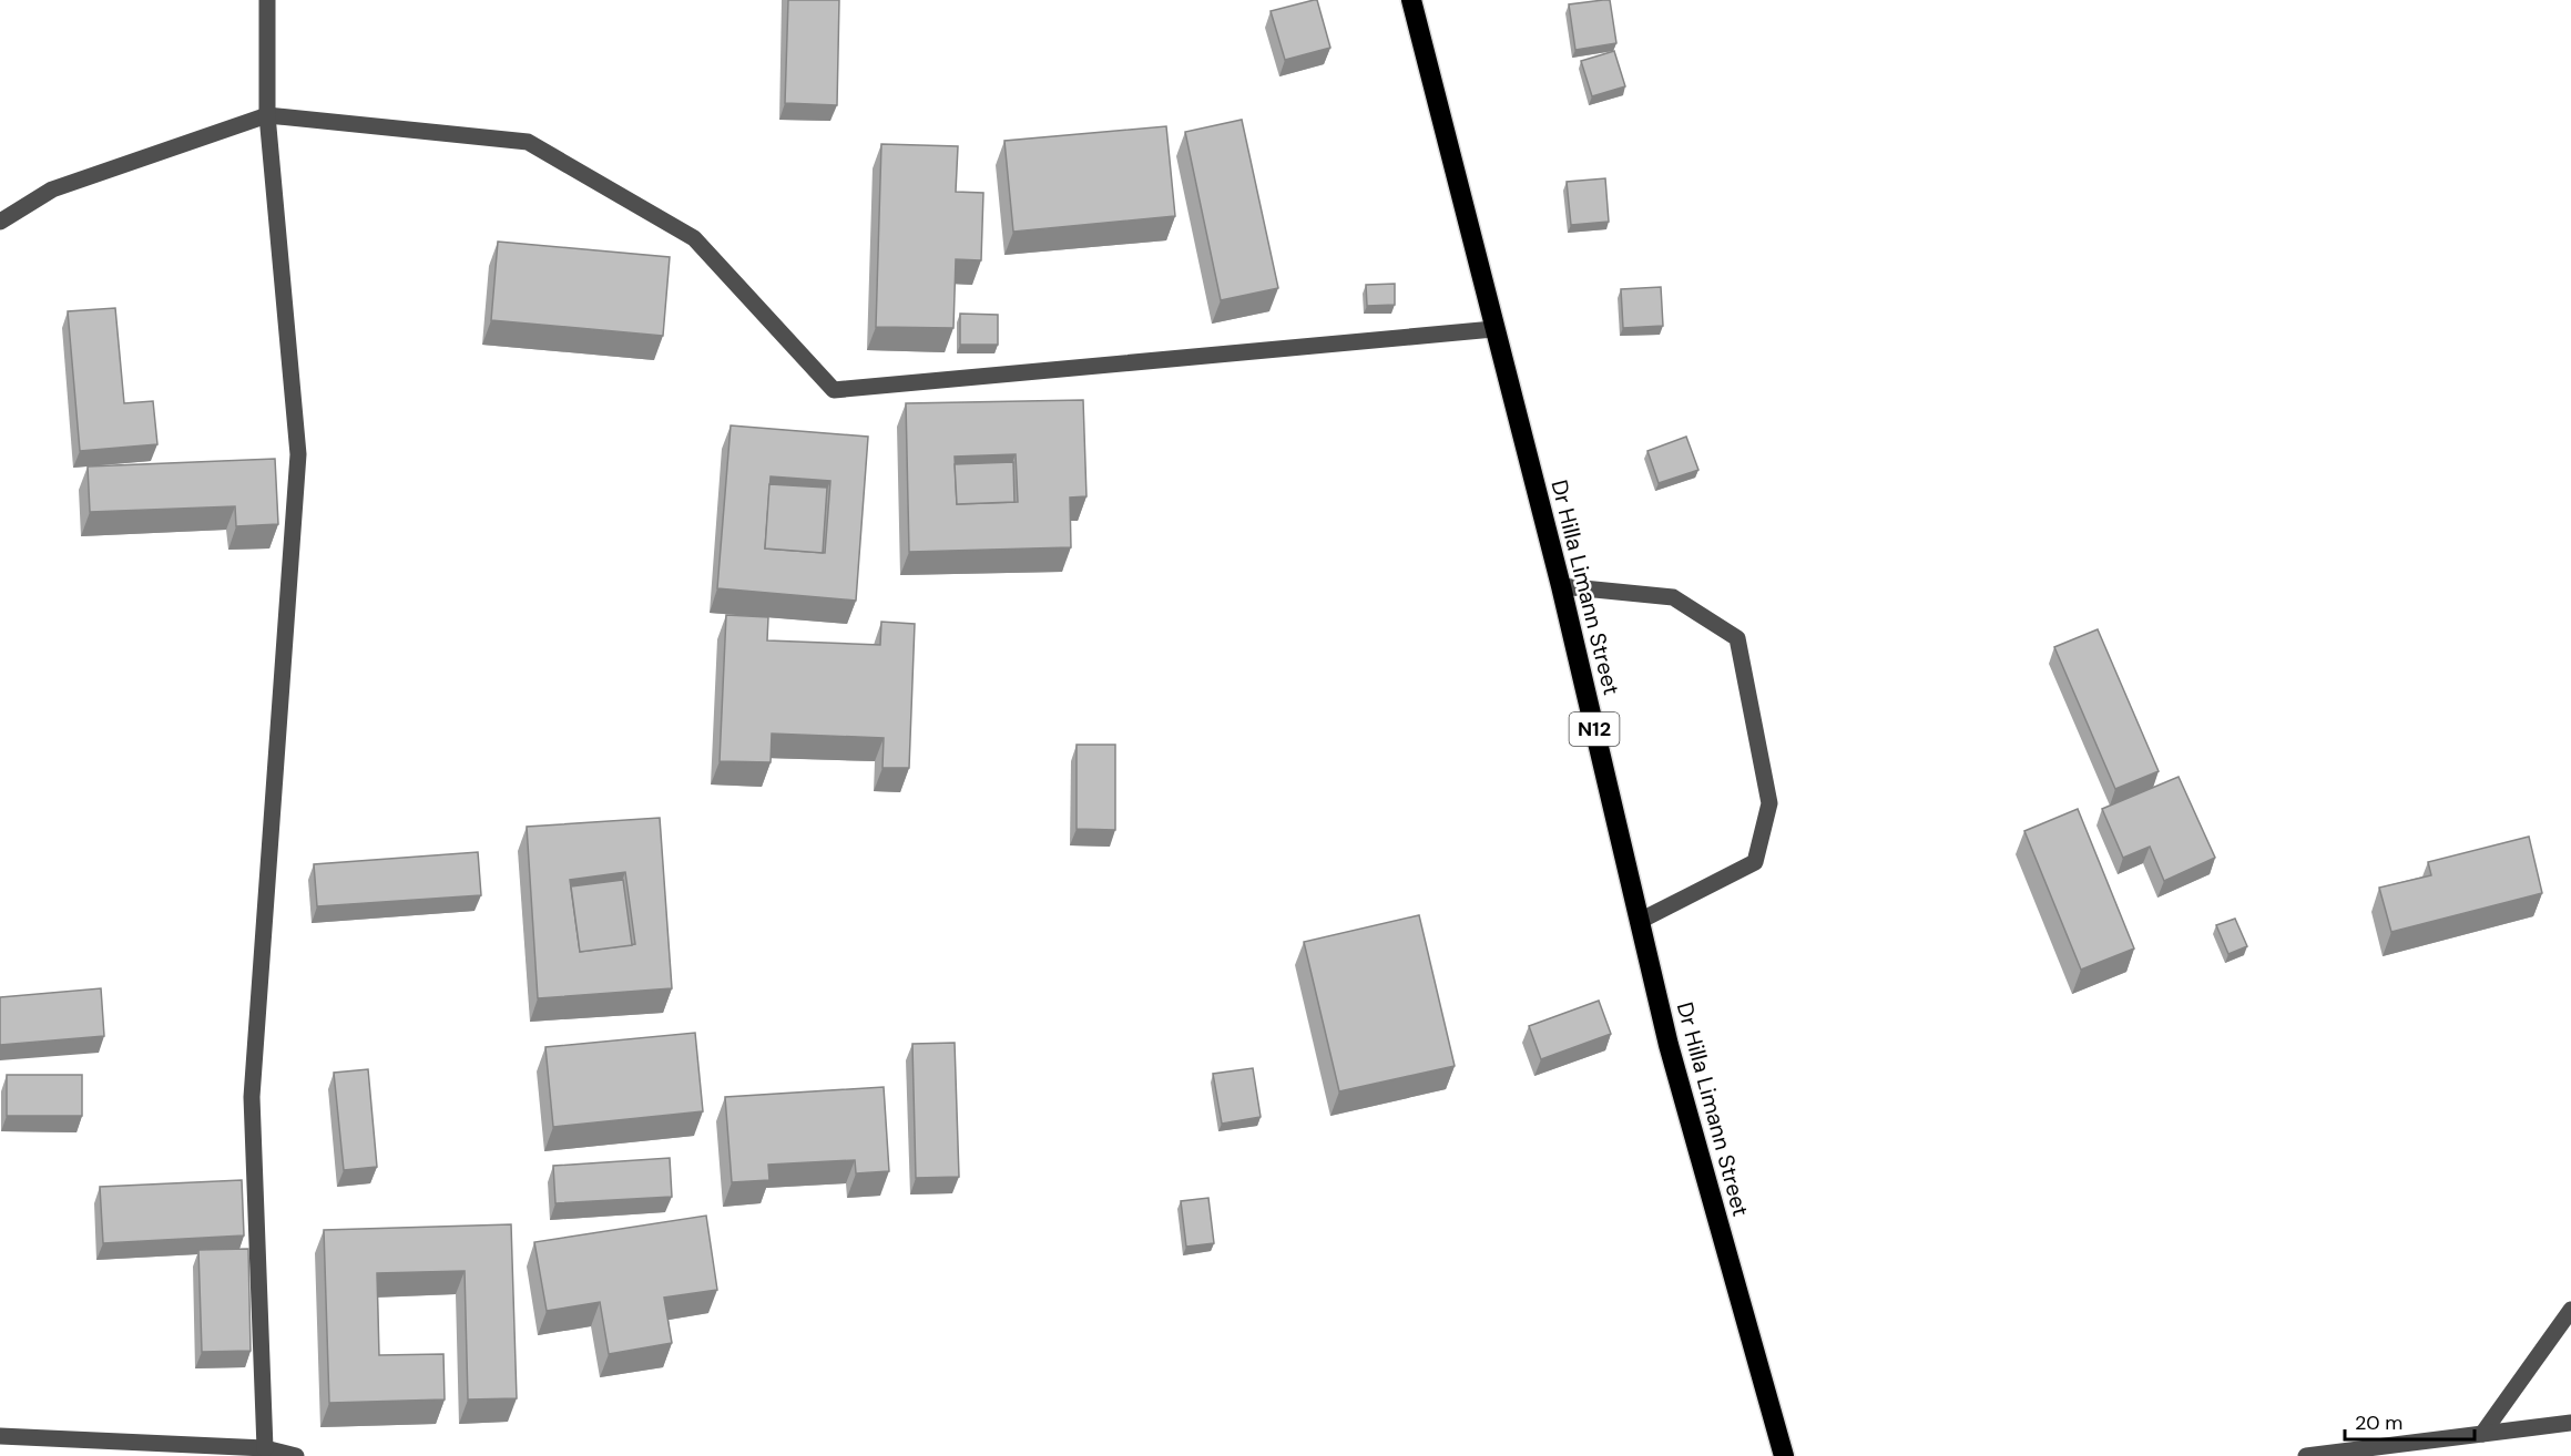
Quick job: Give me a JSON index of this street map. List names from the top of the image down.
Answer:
{
  "streets": {
    "highway": ["Dr Hilla Limann Street", "N12"]
  },
  "scale_bar": "20 m"
}
